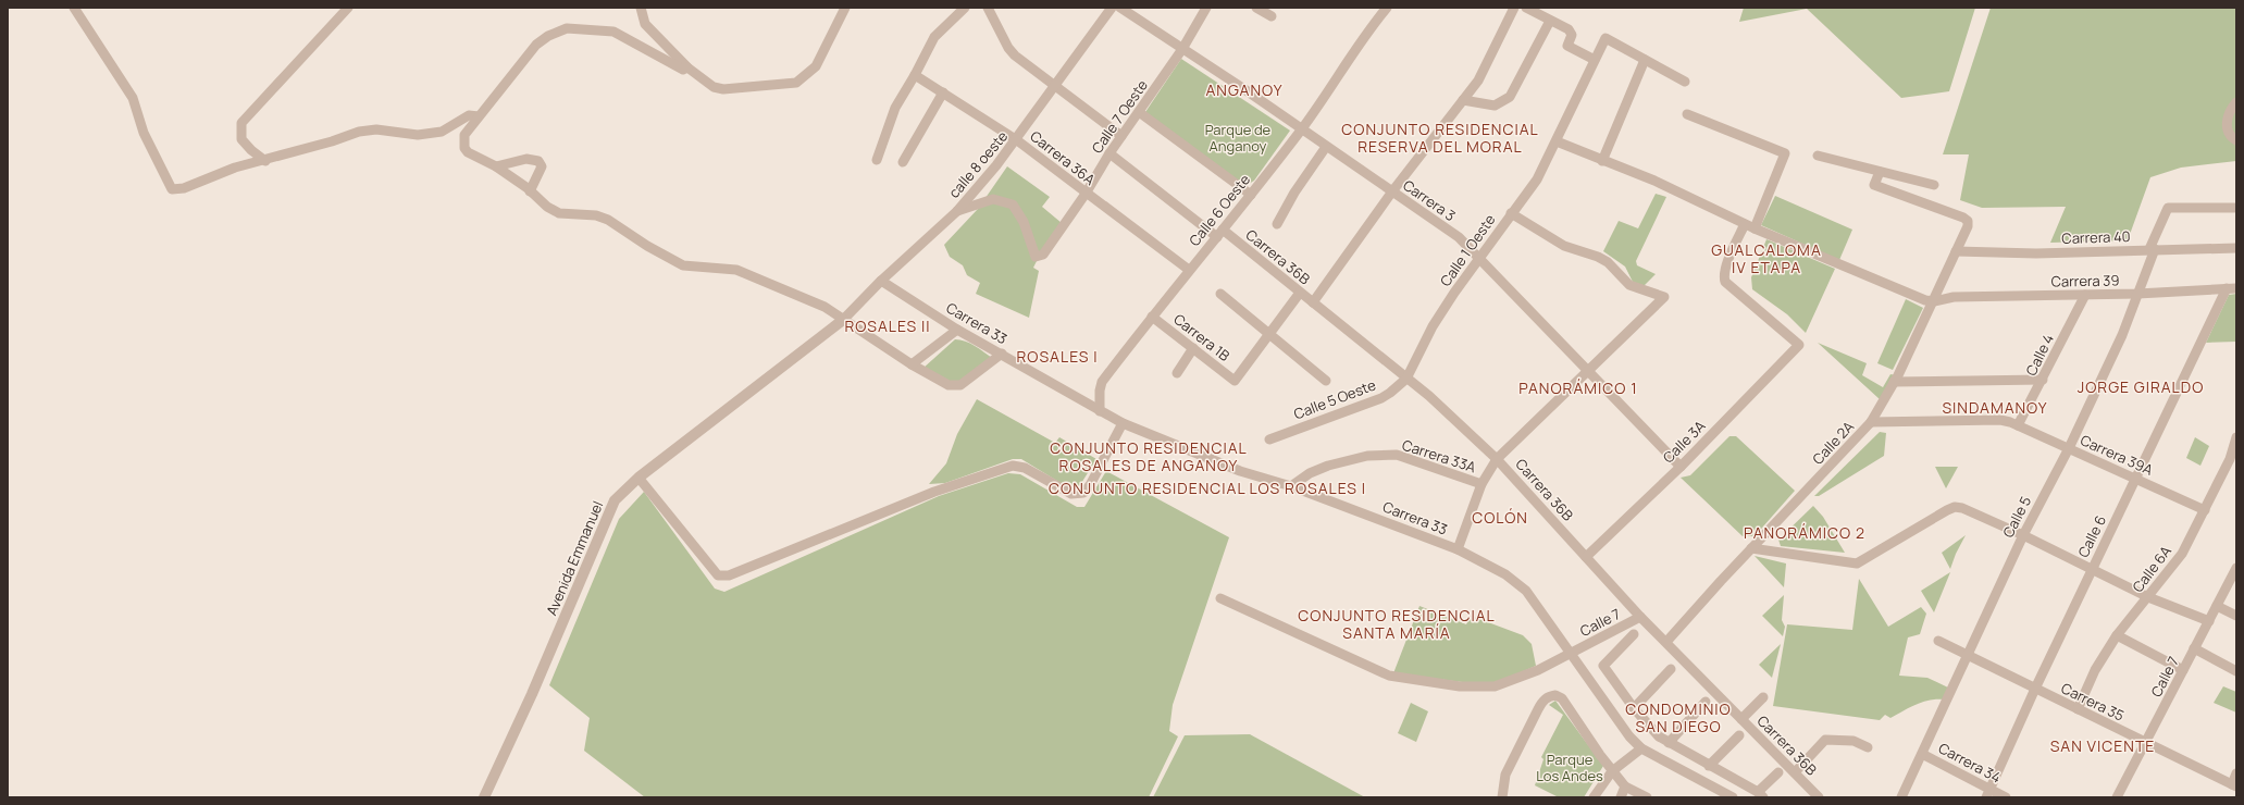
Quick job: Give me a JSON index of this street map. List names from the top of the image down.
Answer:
{
  "streets": {
    "street": [
      "Calle 7 Oeste",
      "Carrera 36A",
      "calle 8 oeste",
      "Carrera 3",
      "Calle 6 Oeste",
      "Carrera 40",
      "Calle 1 Oeste",
      "Carrera 36B",
      "Carrera 39",
      "Carrera 33",
      "Carrera 1B",
      "Calle 4",
      "Calle 5 Oeste",
      "Calle 3A",
      "Calle 2A",
      "Carrera 39A",
      "Carrera 33A",
      "Calle 5",
      "Calle 6",
      "Avenida Emmanuel",
      "Calle 6A",
      "Calle 7",
      "Carrera 35",
      "Carrera 34"
    ]
  },
  "crossings": [
    ["Calle 7 Oeste", "Carrera 36A"],
    ["Calle 7 Oeste", "calle 8 oeste"],
    ["Calle 7 Oeste", "Carrera 3"],
    ["Calle 7 Oeste", "Carrera 36B"],
    ["Carrera 36A", "calle 8 oeste"],
    ["Carrera 36A", "Calle 6 Oeste"],
    ["calle 8 oeste", "Carrera 33"],
    ["calle 8 oeste", "Avenida Emmanuel"],
    ["Carrera 3", "Calle 6 Oeste"],
    ["Carrera 3", "Calle 1 Oeste"],
    ["Carrera 3", "Calle 3A"],
    ["Calle 6 Oeste", "Carrera 36B"],
    ["Calle 6 Oeste", "Carrera 33"],
    ["Calle 6 Oeste", "Carrera 1B"],
    ["Carrera 40", "Calle 2A"],
    ["Carrera 40", "Calle 5"],
    ["Calle 1 Oeste", "Carrera 36B"],
    ["Calle 1 Oeste", "Calle 5 Oeste"],
    ["Carrera 36B", "Calle 5 Oeste"],
    ["Carrera 36B", "Calle 3A"],
    ["Carrera 36B", "Calle 2A"],
    ["Carrera 36B", "Calle 7"],
    ["Carrera 39", "Calle 4"],
    ["Carrera 39", "Calle 2A"],
    ["Carrera 39", "Calle 5"],
    ["Carrera 39", "Calle 6"],
    ["Carrera 33", "Carrera 33A"],
    ["Carrera 33", "Calle 7"],
    ["Calle 4", "Carrera 39A"],
    ["Calle 2A", "Carrera 39A"],
    ["Carrera 39A", "Calle 5"],
    ["Carrera 39A", "Calle 6"],
    ["Carrera 39A", "Calle 6A"],
    ["Calle 5", "Carrera 35"],
    ["Calle 5", "Carrera 34"],
    ["Calle 6", "Carrera 35"],
    ["Calle 6", "Carrera 34"],
    ["Calle 6A", "Carrera 35"],
    ["Calle 7", "Carrera 35"]
  ],
  "districts": [
    "ANGANOY",
    "CONJUNTO RESIDENCIAL RESERVA DEL MORAL",
    "GUALCALOMA IV ETAPA",
    "ROSALES II",
    "ROSALES I",
    "JORGE GIRALDO",
    "PANORÁMICO 1",
    "SINDAMANOY",
    "CONJUNTO RESIDENCIAL ROSALES DE ANGANOY",
    "CONJUNTO RESIDENCIAL LOS ROSALES I",
    "COLÓN",
    "PANORÁMICO 2",
    "CONJUNTO RESIDENCIAL SANTA MARÍA",
    "CONDOMINIO SAN DIEGO",
    "SAN VICENTE"
  ],
  "parks": ["Parque de Anganoy", "Parque Los Andes"]
}
